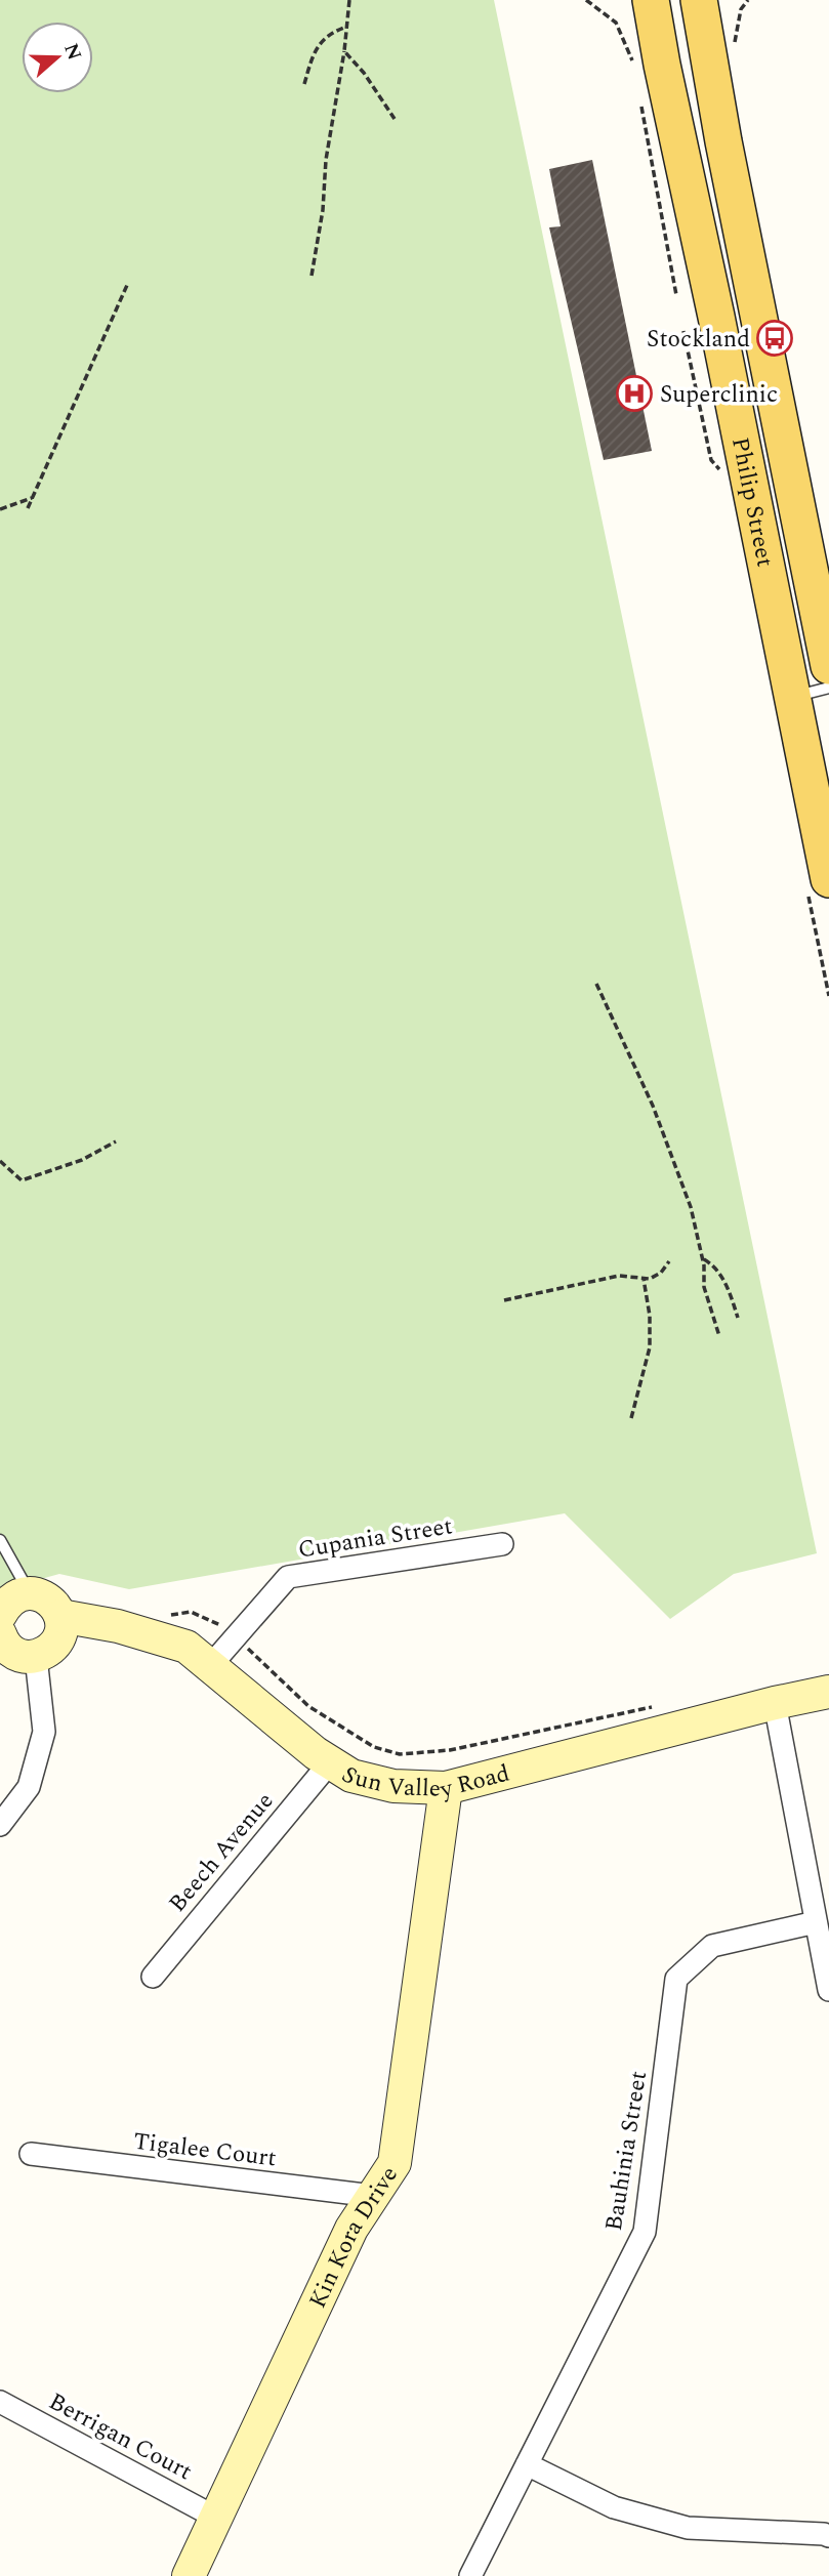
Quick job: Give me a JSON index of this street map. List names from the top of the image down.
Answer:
{
  "streets": {
    "main road": ["Philip Street"],
    "street": [
      "Cupania Street",
      "Sun Valley Road",
      "Beech Avenue",
      "Tigalee Court",
      "Bauhinia Street",
      "Kin Kora Drive",
      "Berrigan Court"
    ]
  },
  "crossings": [
    ["Cupania Street", "Sun Valley Road"],
    ["Sun Valley Road", "Beech Avenue"],
    ["Sun Valley Road", "Kin Kora Drive"],
    ["Tigalee Court", "Kin Kora Drive"],
    ["Kin Kora Drive", "Berrigan Court"]
  ],
  "places": {
    "bus stop": ["Stockland"],
    "hospital": ["Superclinic"]
  },
  "north": "right"
}
